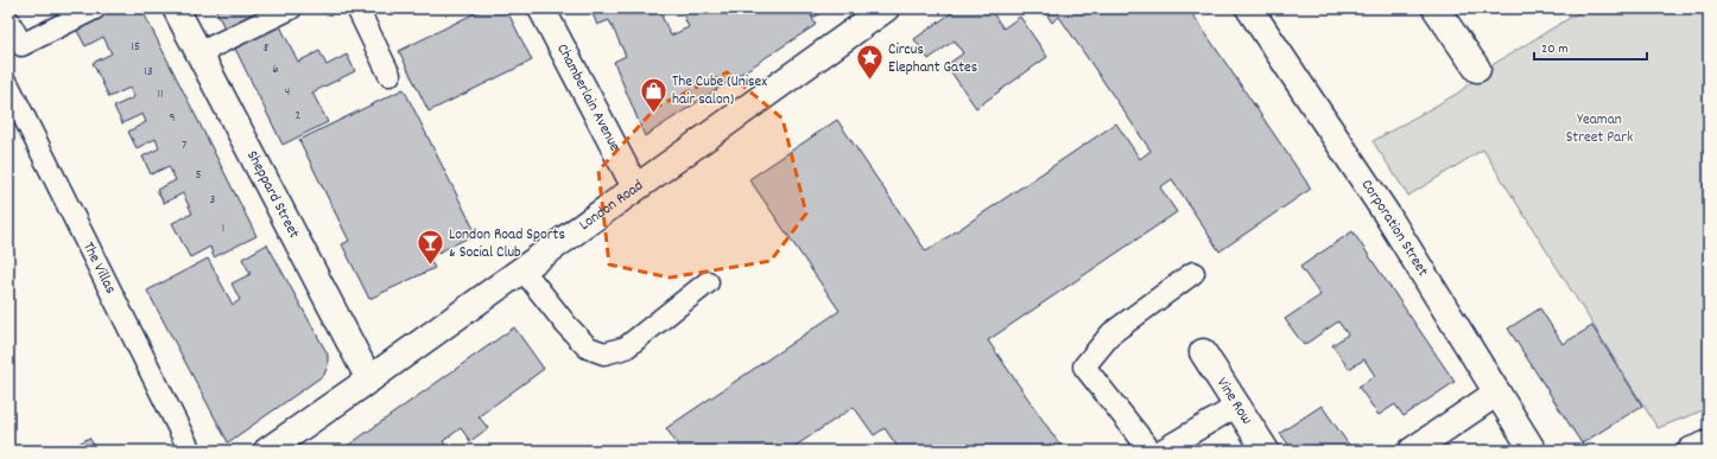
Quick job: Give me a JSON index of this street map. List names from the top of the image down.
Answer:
{
  "streets": {
    "street": [
      "Chamberlain Avenue",
      "Sheppard Street",
      "London Road",
      "Corporation Street",
      "Vine Row"
    ],
    "lane": ["The Villas"]
  },
  "crossings": [
    ["Chamberlain Avenue", "London Road"],
    ["Sheppard Street", "London Road"]
  ],
  "parks": ["Yeaman Street Park"],
  "places": {
    "place": ["Circus Elephant Gates"],
    "shop": ["The Cube (Unisex hair salon)"],
    "bar": ["London Road Sports & Social Club"]
  },
  "house_numbers": [
    "15",
    "8",
    "6",
    "13",
    "4",
    "11",
    "2",
    "9",
    "7",
    "5",
    "3",
    "1"
  ],
  "scale_bar": "20 m"
}
